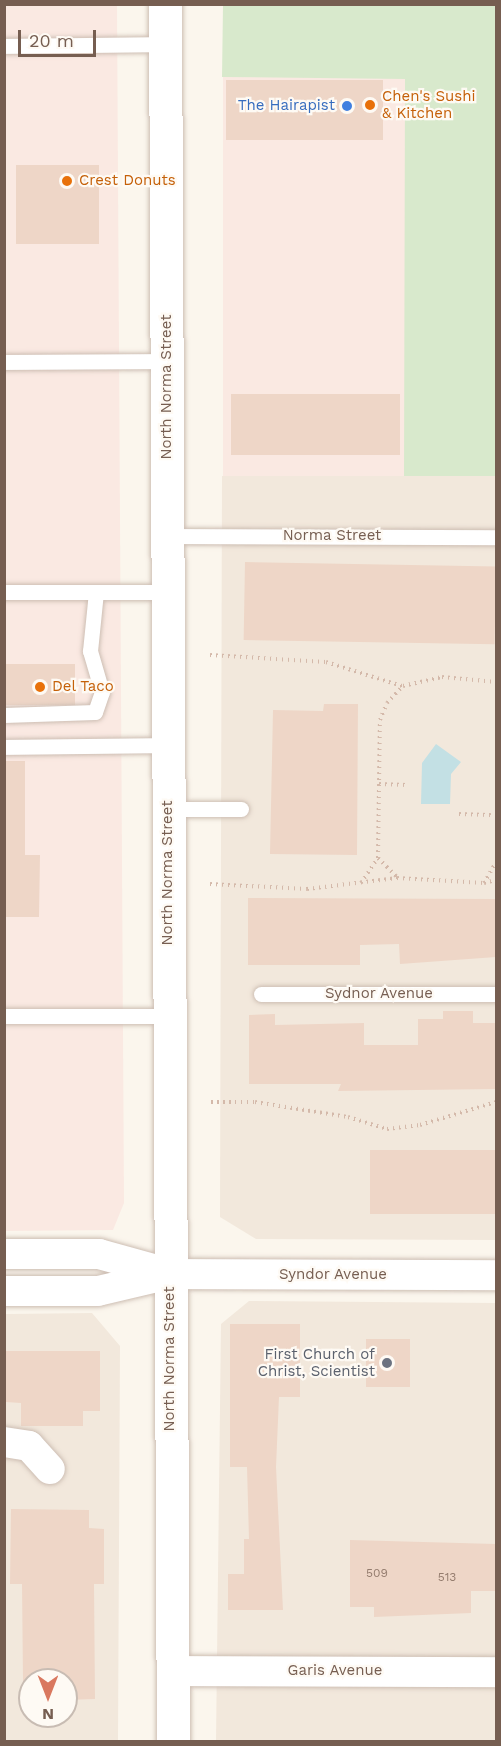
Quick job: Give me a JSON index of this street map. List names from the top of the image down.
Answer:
{
  "streets": {
    "street": ["North Norma Street", "Syndor Avenue", "Garis Avenue"],
    "lane": ["Norma Street", "Sydnor Avenue"]
  },
  "crossings": [
    ["North Norma Street", "Norma Street"],
    ["North Norma Street", "Syndor Avenue"],
    ["North Norma Street", "Garis Avenue"]
  ],
  "places": [
    "Chen's Sushi & Kitchen",
    "The Hairapist",
    "Crest Donuts",
    "Del Taco",
    "First Church of Christ, Scientist"
  ],
  "house_numbers": ["509", "513"],
  "scale_bar": "20 m",
  "north": "bottom"
}
